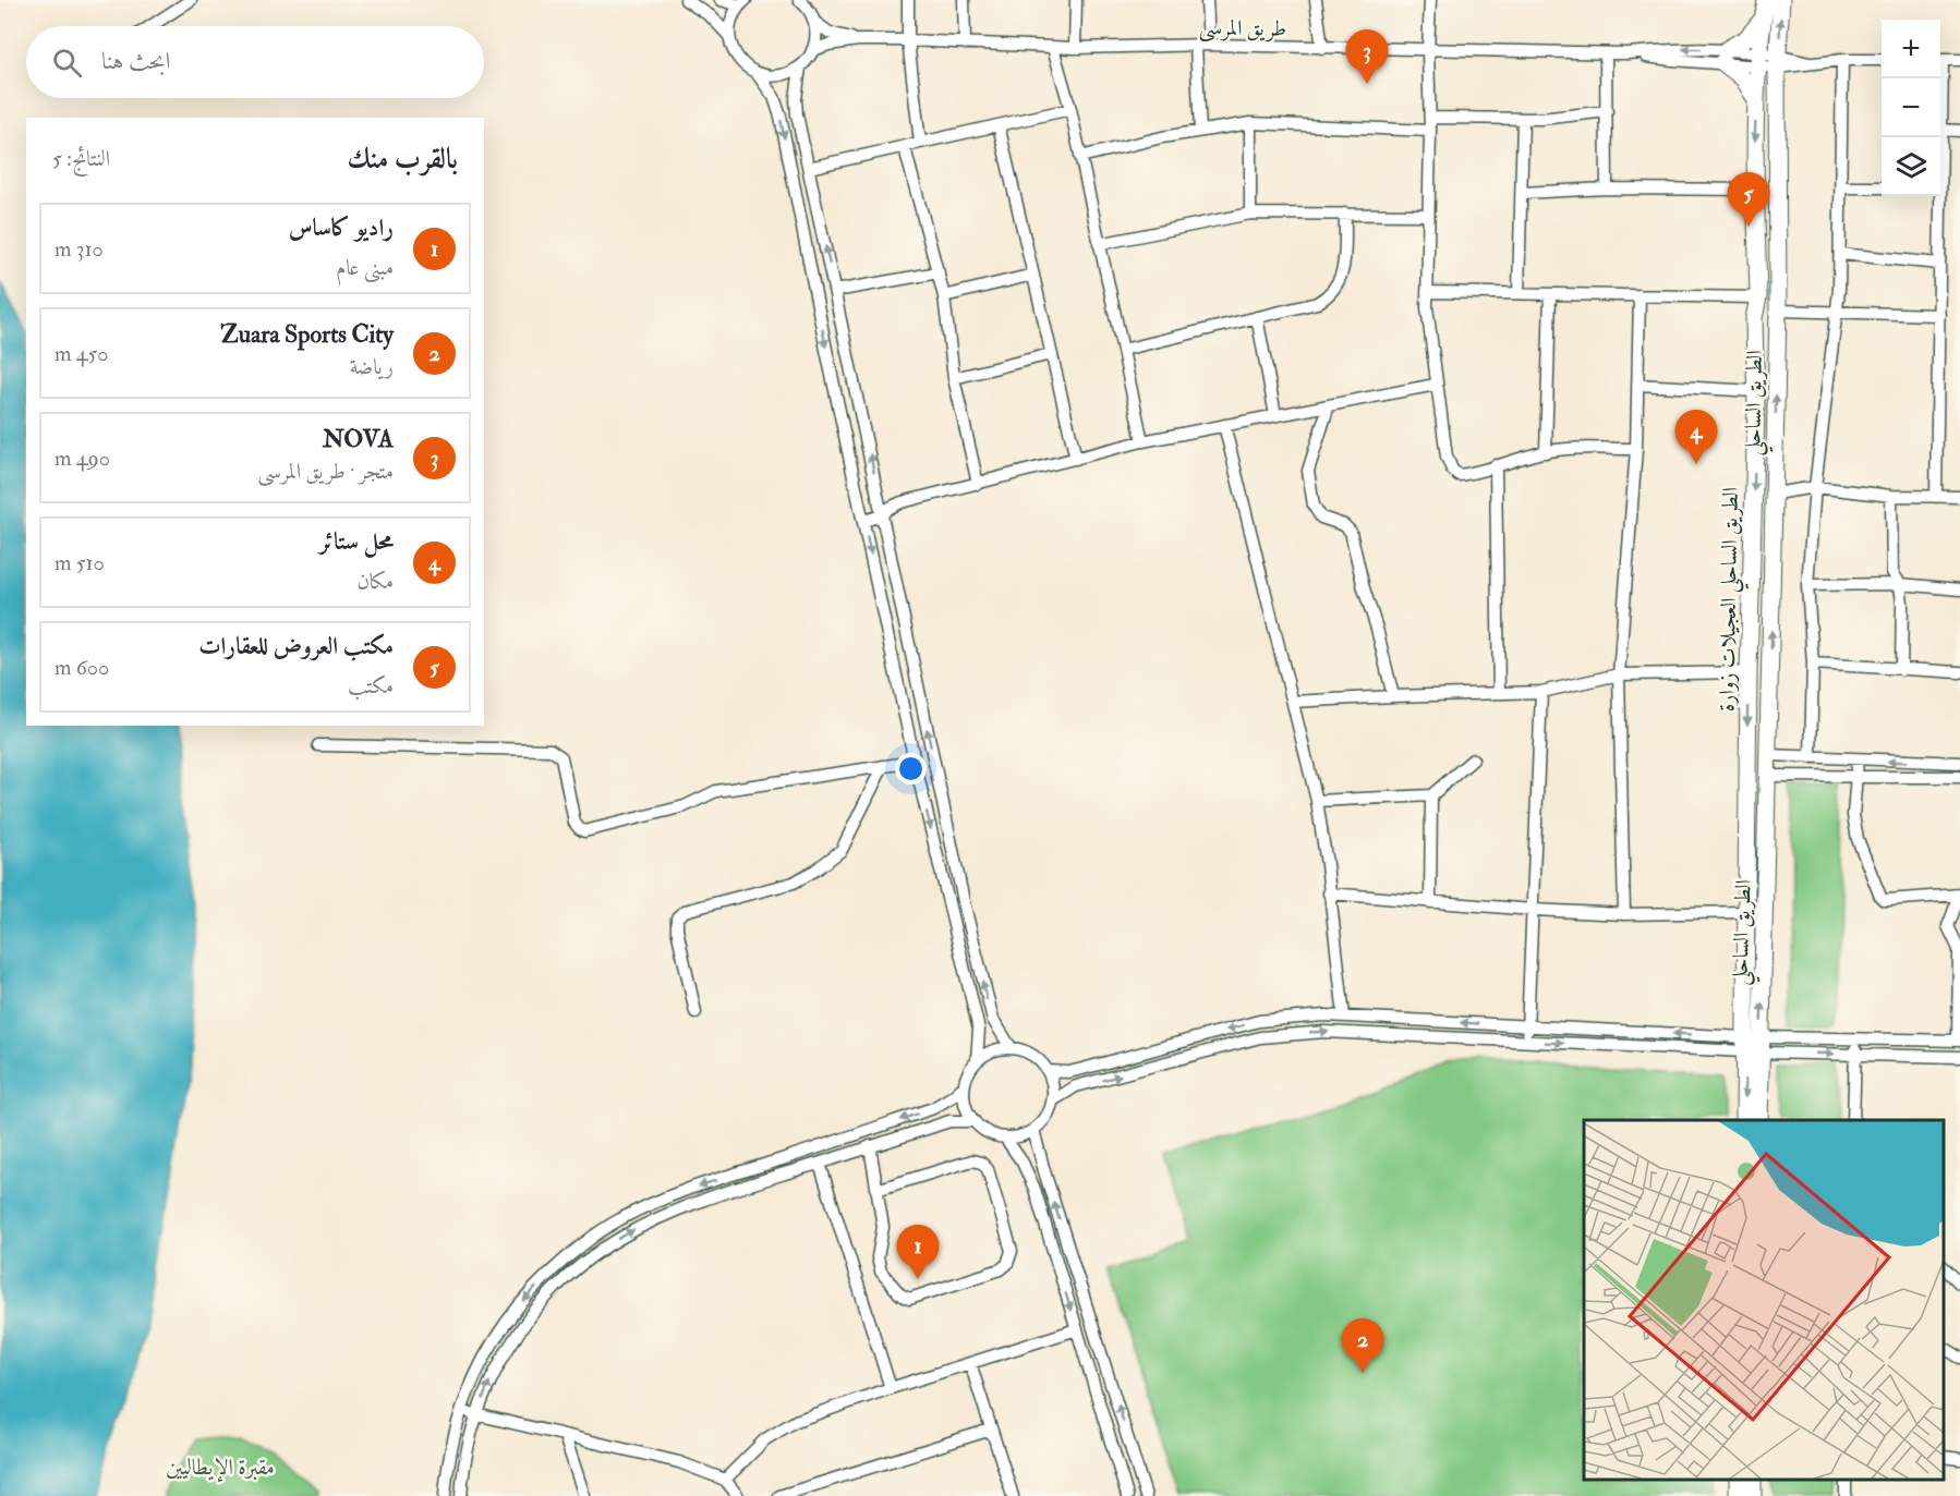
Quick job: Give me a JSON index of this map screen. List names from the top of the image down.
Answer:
{
  "streets": {
    "highway": ["الطريق الساحلي", "الطريق الساحلي العجيلات زوارة"],
    "street": ["طريق المرسى"]
  },
  "crossings": [
    ["طريق المرسى", "الطريق الساحلي"],
    ["طريق المرسى", "الطريق الساحلي العجيلات زوارة"],
    ["الطريق الساحلي", "الطريق الساحلي العجيلات زوارة"]
  ],
  "one_way": ["الطريق الساحلي", "الطريق الساحلي العجيلات زوارة"],
  "parks": ["مقبرة الإيطاليين"],
  "page": {
    "map_buttons": ["+", "−"],
    "search": "ابحث هنا",
    "pins": [
      "3",
      "5",
      "4",
      "1",
      "2"
    ],
    "heading": ["بالقرب منك", "النتائج: 5"],
    "list": [
      {
        "mark": "1",
        "name": "راديو كاساس",
        "note": "مبنى عام",
        "value": "310 m"
      },
      {
        "mark": "2",
        "name": "Zuara Sports City",
        "note": "رياضة",
        "value": "450 m"
      },
      {
        "mark": "3",
        "name": "NOVA",
        "note": "متجر · طريق المرسى",
        "value": "490 m"
      },
      {
        "mark": "4",
        "name": "محل ستائر",
        "note": "مكان",
        "value": "510 m"
      },
      {
        "mark": "5",
        "name": "مكتب العروض للعقارات",
        "note": "مكتب",
        "value": "600 m"
      }
    ]
  }
}
